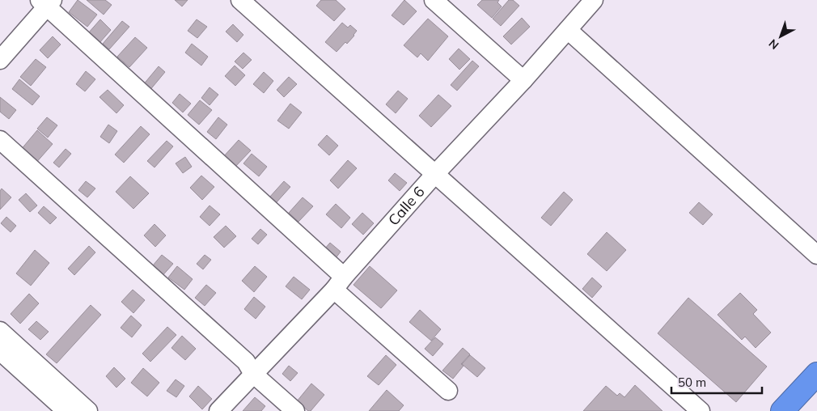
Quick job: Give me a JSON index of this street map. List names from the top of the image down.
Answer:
{
  "streets": {
    "street": ["Calle 6"]
  },
  "scale_bar": "50 m",
  "north": "bottom left"
}
